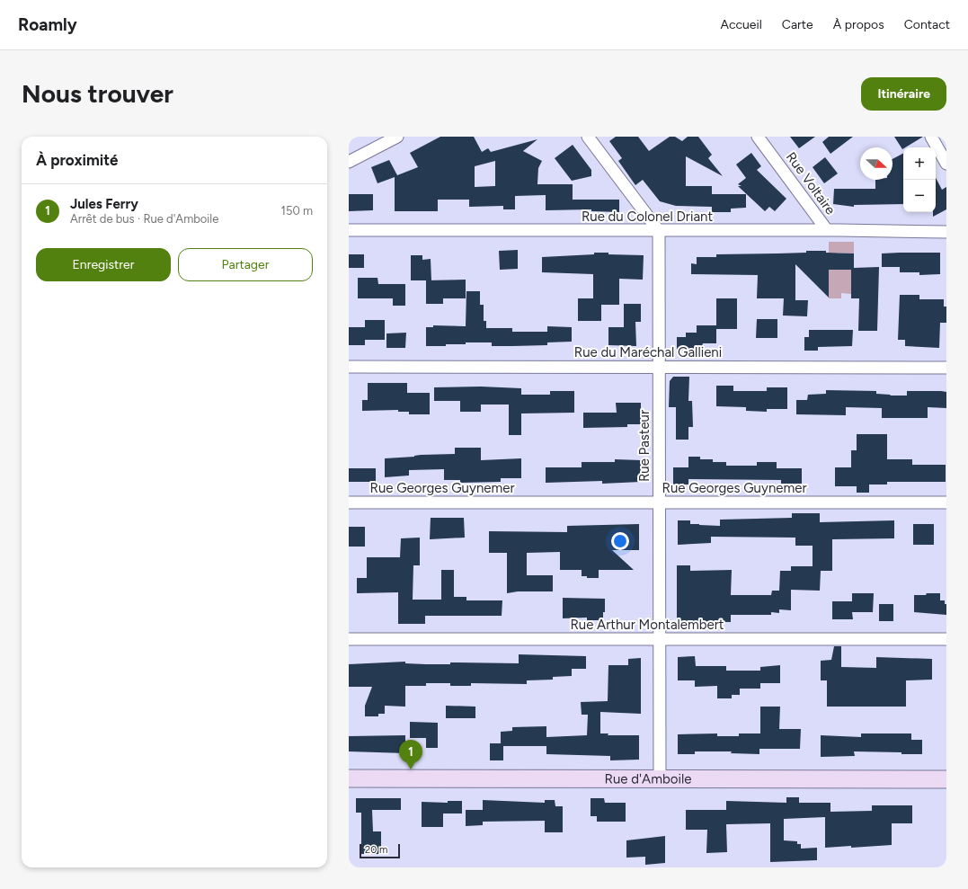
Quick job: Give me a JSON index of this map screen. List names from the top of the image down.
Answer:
{
  "streets": {
    "street": [
      "Rue Voltaire",
      "Rue du Colonel Driant",
      "Rue du Maréchal Gallieni",
      "Rue Pasteur",
      "Rue Georges Guynemer",
      "Rue Arthur Montalembert",
      "Rue d'Amboile"
    ]
  },
  "crossings": [
    ["Rue Voltaire", "Rue du Colonel Driant"],
    ["Rue du Colonel Driant", "Rue Pasteur"],
    ["Rue du Maréchal Gallieni", "Rue Pasteur"],
    ["Rue Pasteur", "Rue Georges Guynemer"],
    ["Rue Pasteur", "Rue Arthur Montalembert"],
    ["Rue Pasteur", "Rue d'Amboile"]
  ],
  "scale_bar": "20 m",
  "north": "right",
  "page": {
    "header": "Roamly",
    "nav": [
      "Accueil",
      "Carte",
      "À propos",
      "Contact"
    ],
    "buttons": [
      "Itinéraire",
      ["Enregistrer", "Partager"]
    ],
    "title": "Nous trouver",
    "heading": "À proximité",
    "map_buttons": ["+", "−"],
    "list": [
      {
        "mark": "1",
        "name": "Jules Ferry",
        "note": "Arrêt de bus · Rue d'Amboile",
        "value": "150 m"
      }
    ],
    "pins": "1",
    "scale": "20 m"
  }
}
